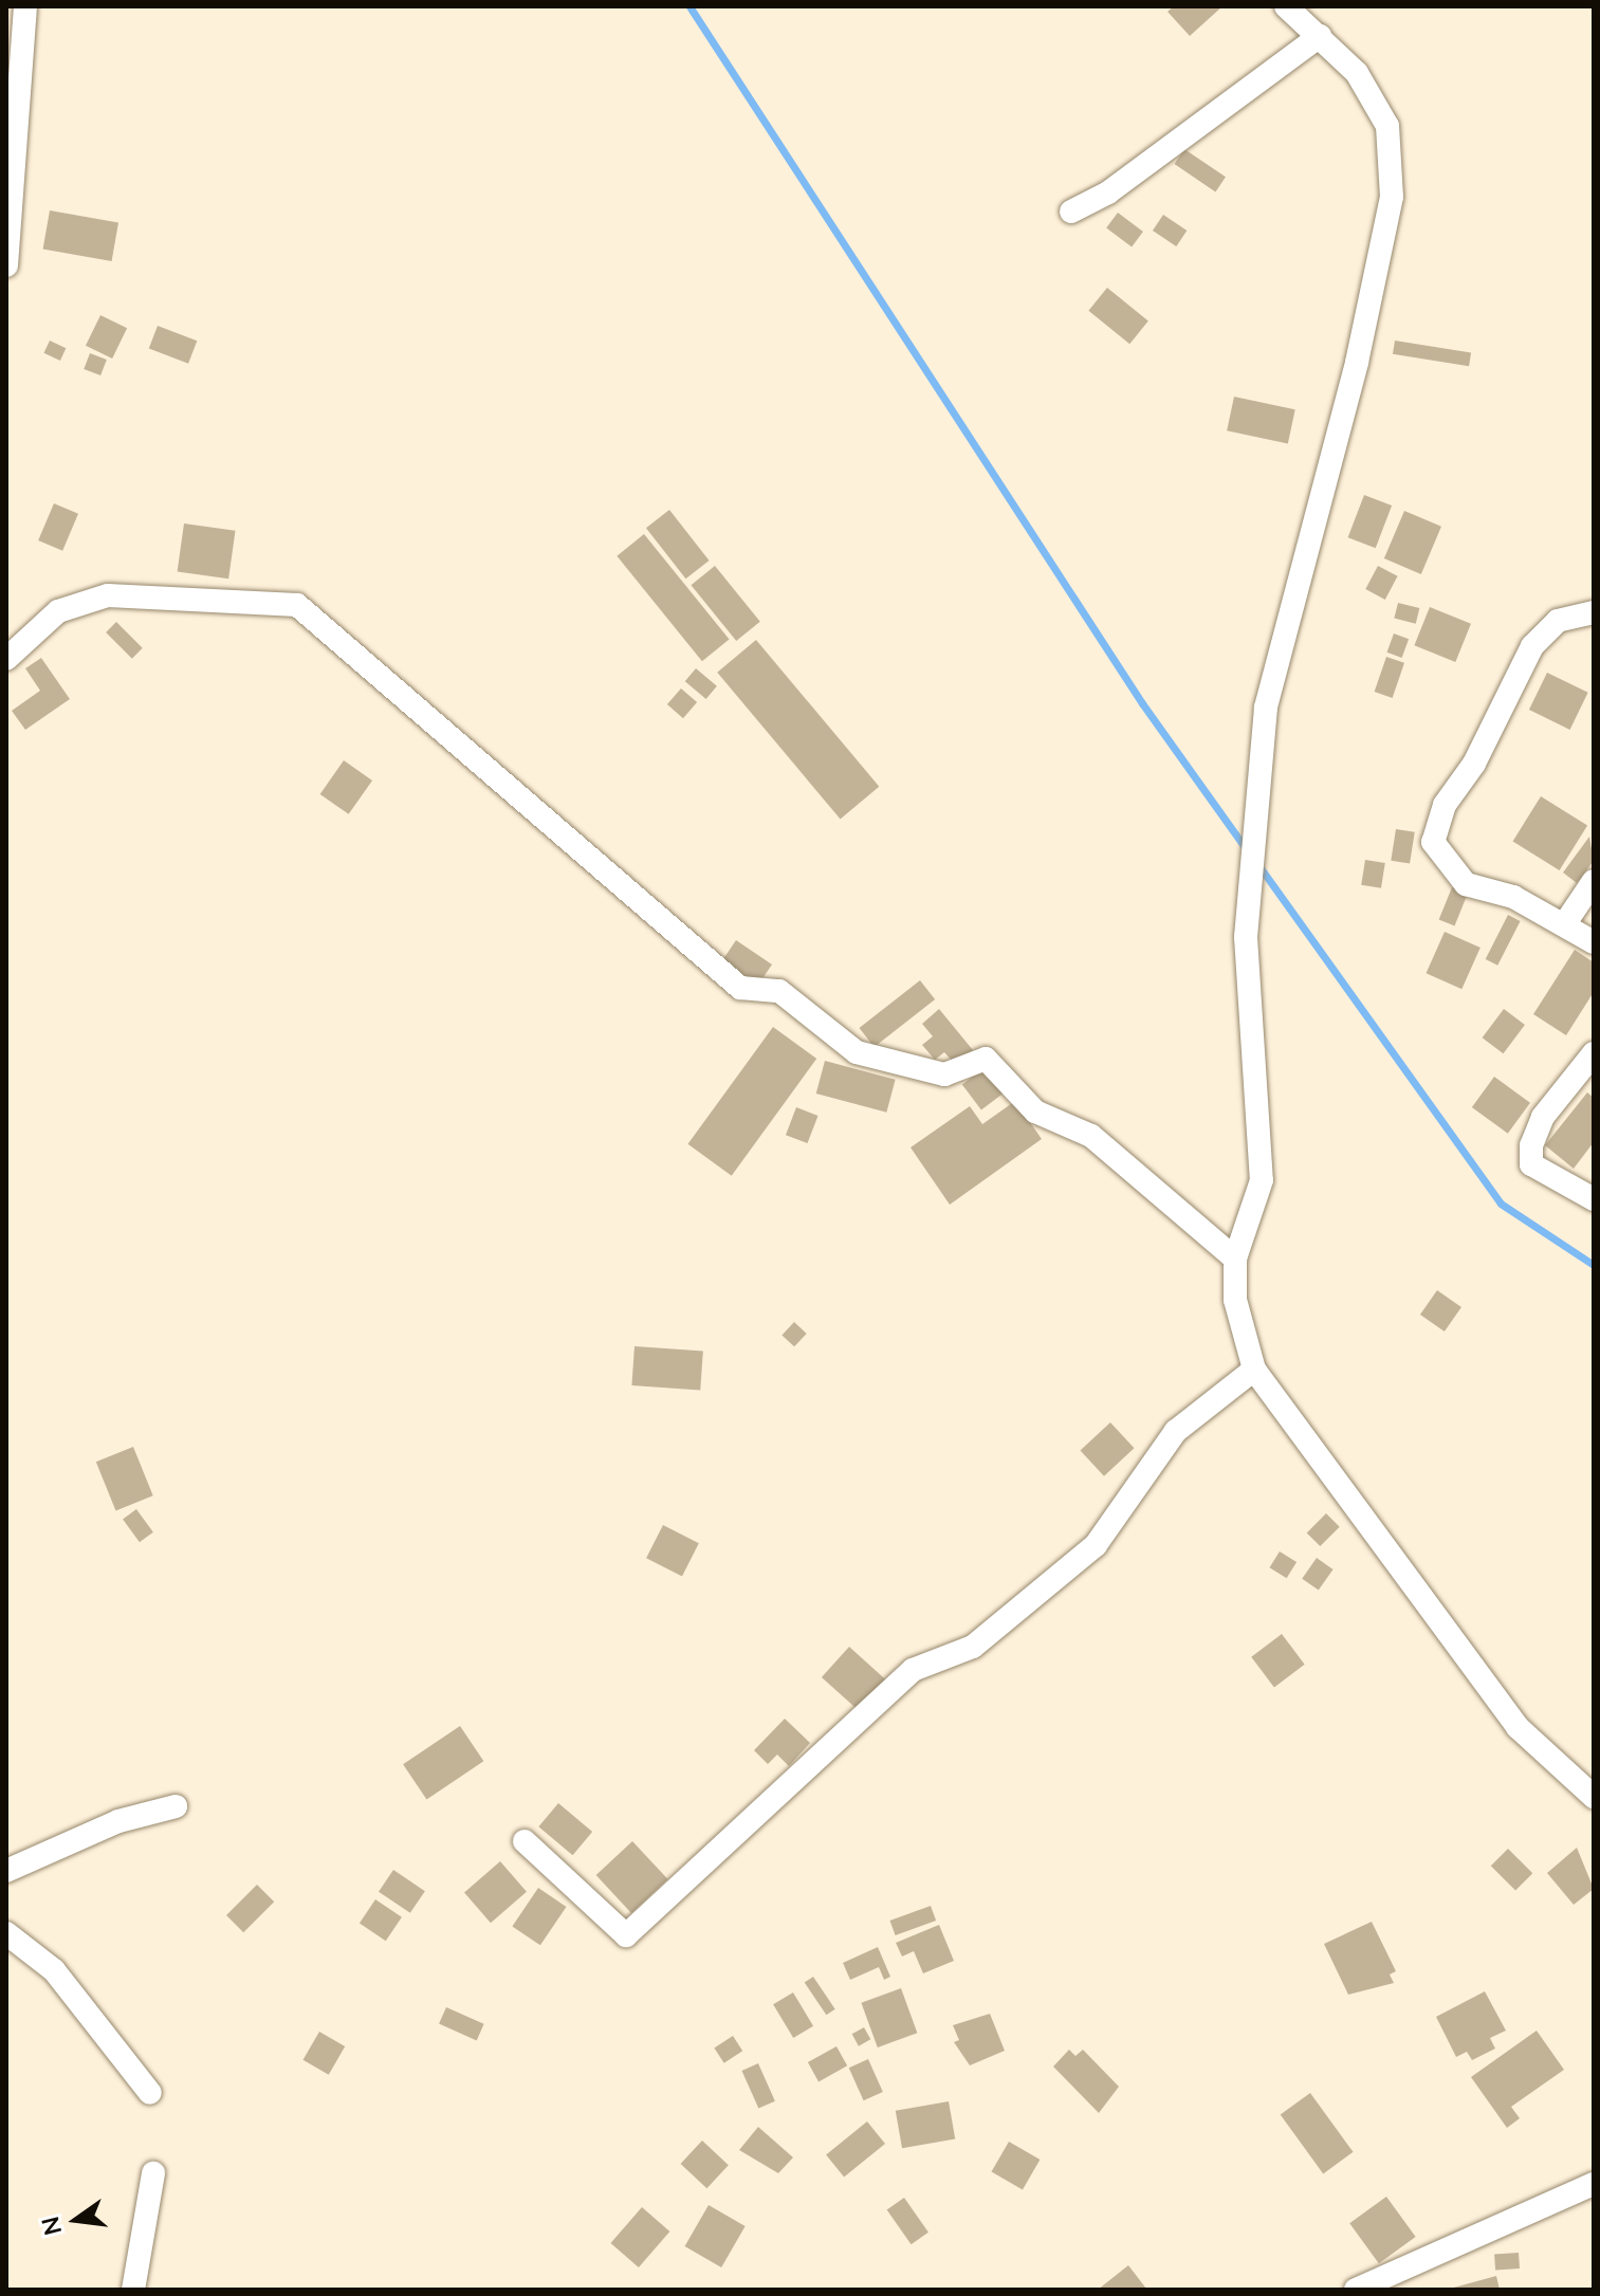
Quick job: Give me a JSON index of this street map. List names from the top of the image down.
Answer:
{
  "north": "left"
}
